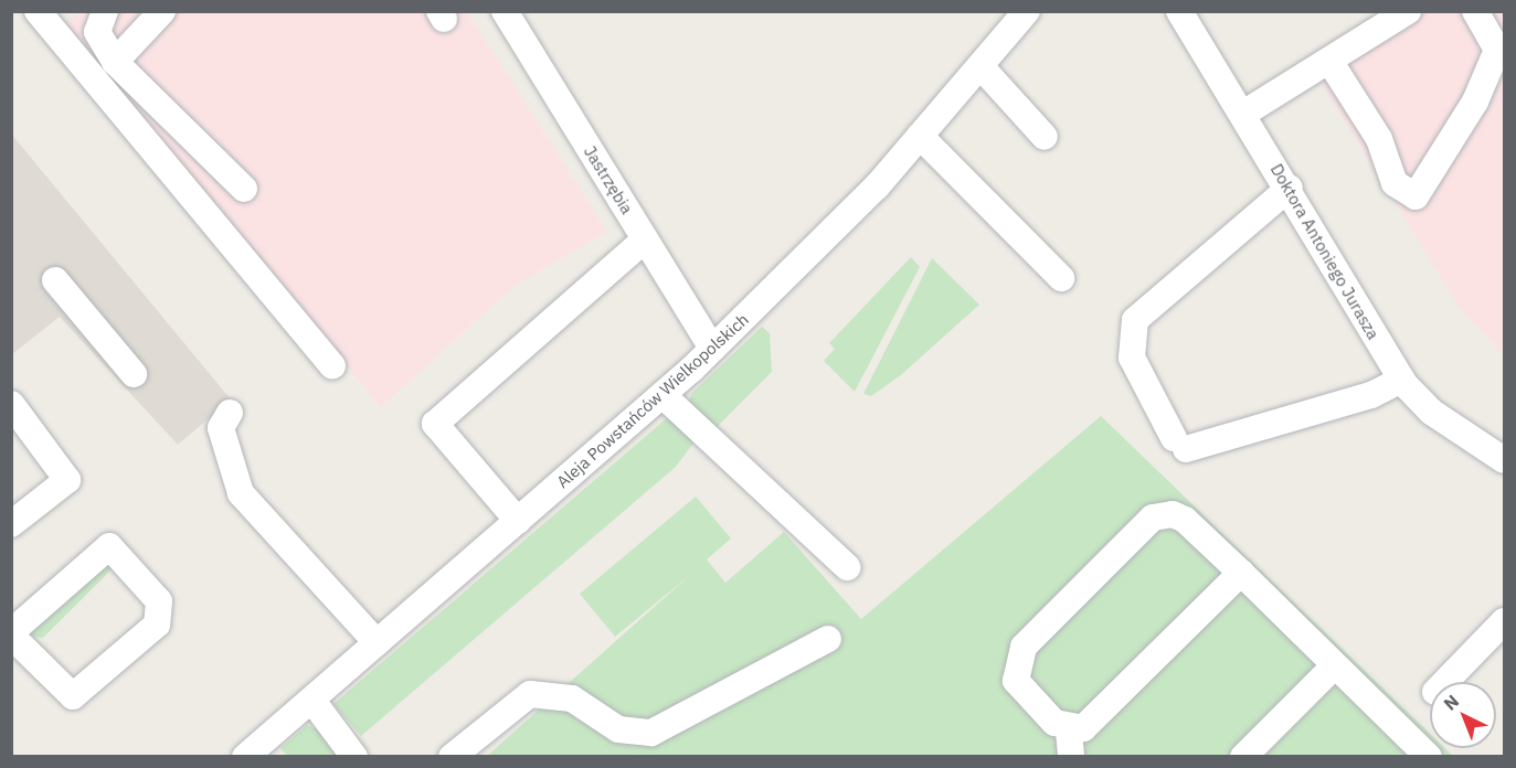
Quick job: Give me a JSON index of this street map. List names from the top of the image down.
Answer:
{
  "streets": {
    "street": ["Jastrzębia", "Doktora Antoniego Jurasza", "Aleja Powstańców Wielkopolskich"]
  },
  "crossings": [
    ["Jastrzębia", "Aleja Powstańców Wielkopolskich"]
  ],
  "north": "top left"
}
